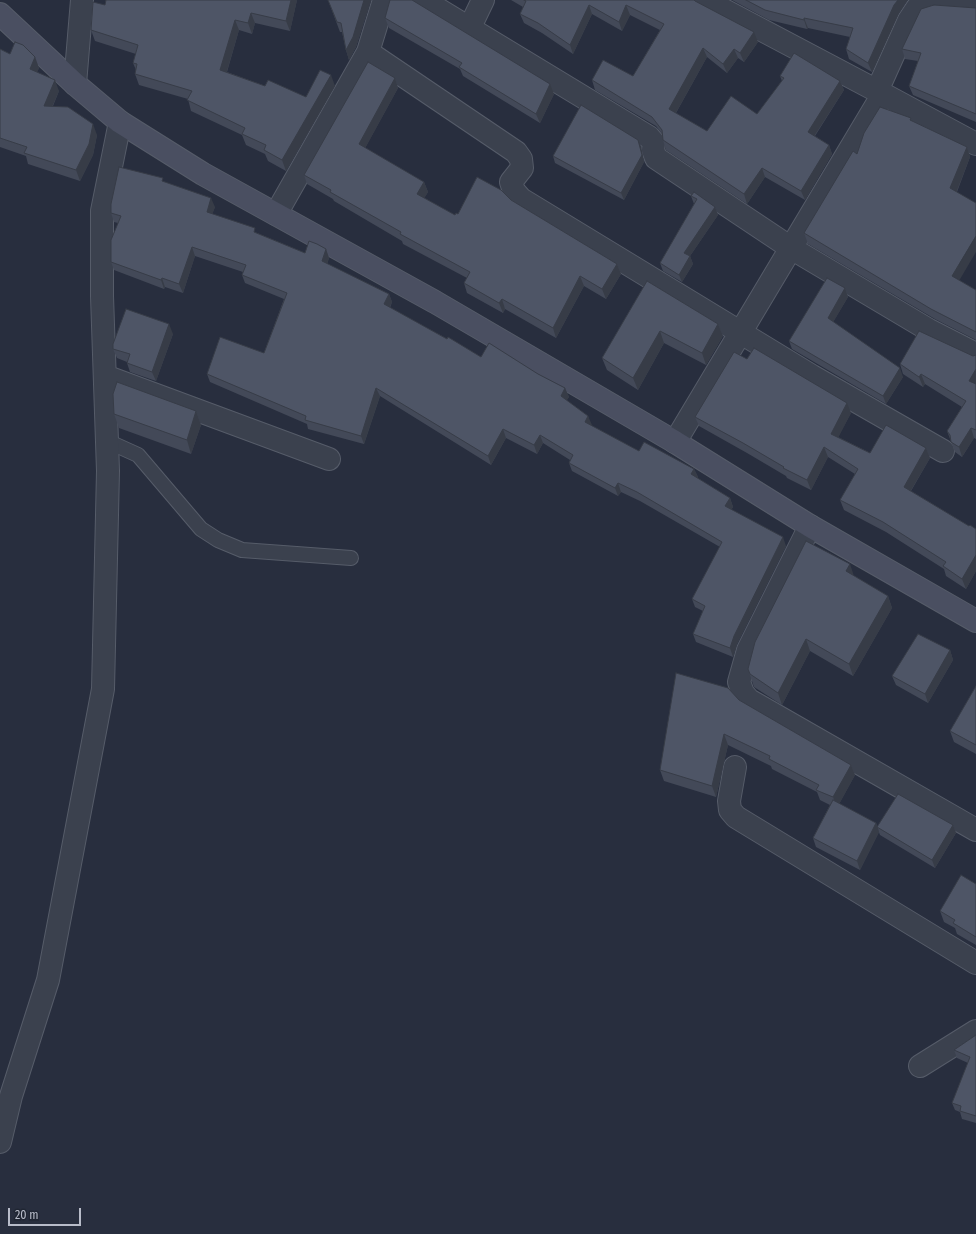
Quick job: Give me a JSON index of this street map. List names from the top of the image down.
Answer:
{
  "scale_bar": "20 m"
}
